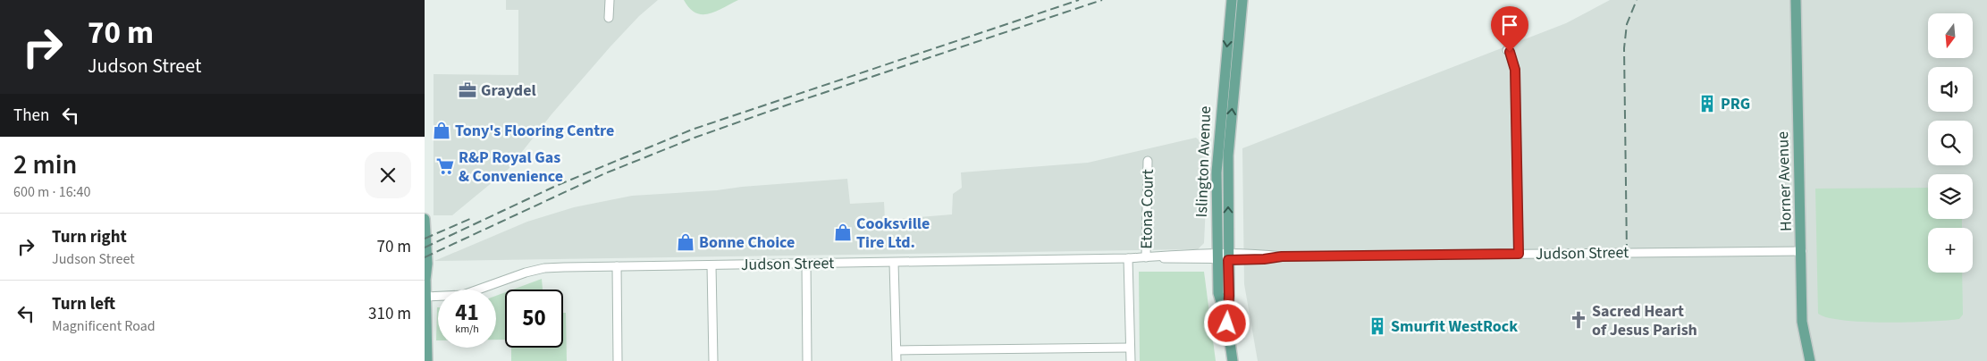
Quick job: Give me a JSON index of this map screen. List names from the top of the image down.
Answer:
{
  "streets": {
    "main road": ["Islington Avenue", "Horner Avenue"],
    "street": ["Etona Court", "Judson Street"]
  },
  "crossings": [
    ["Islington Avenue", "Judson Street"],
    ["Horner Avenue", "Judson Street"],
    ["Etona Court", "Judson Street"]
  ],
  "places": {
    "office": ["Graydel"],
    "building": ["PRG", "Smurfit WestRock"],
    "shop": ["Tony's Flooring Centre", "Cooksville Tire Ltd.", "Bonne Choice"],
    "supermarket": ["R&P Royal Gas & Convenience"],
    "church": ["Sacred Heart of Jesus Parish"]
  },
  "north": "bottom",
  "page": {
    "turn": ["70 m", "Judson Street"],
    "map_buttons": "+",
    "then": "Then",
    "heading": ["2 min", "600 m · 16:40"],
    "list": [
      {
        "name": "Turn right",
        "note": "Judson Street",
        "value": "70 m"
      },
      {
        "name": "Turn left",
        "note": "Magnificent Road",
        "value": "310 m"
      }
    ],
    "speed": "41 km/h",
    "limit": "50"
  }
}
